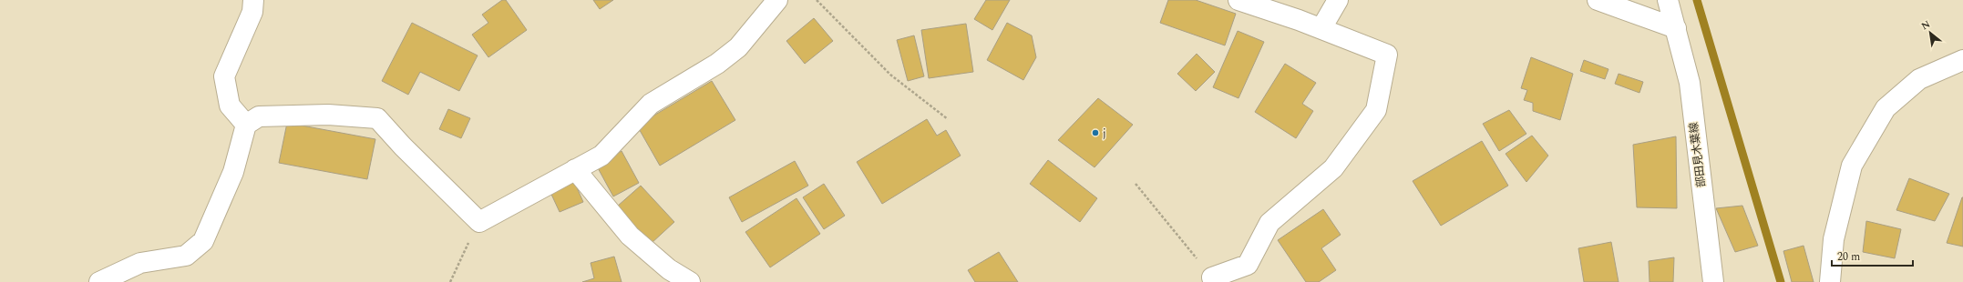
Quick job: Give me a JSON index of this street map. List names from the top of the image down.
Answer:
{
  "streets": {
    "street": ["部田見木葉線"]
  },
  "places": ["j"],
  "scale_bar": "20 m",
  "north": "top left"
}
